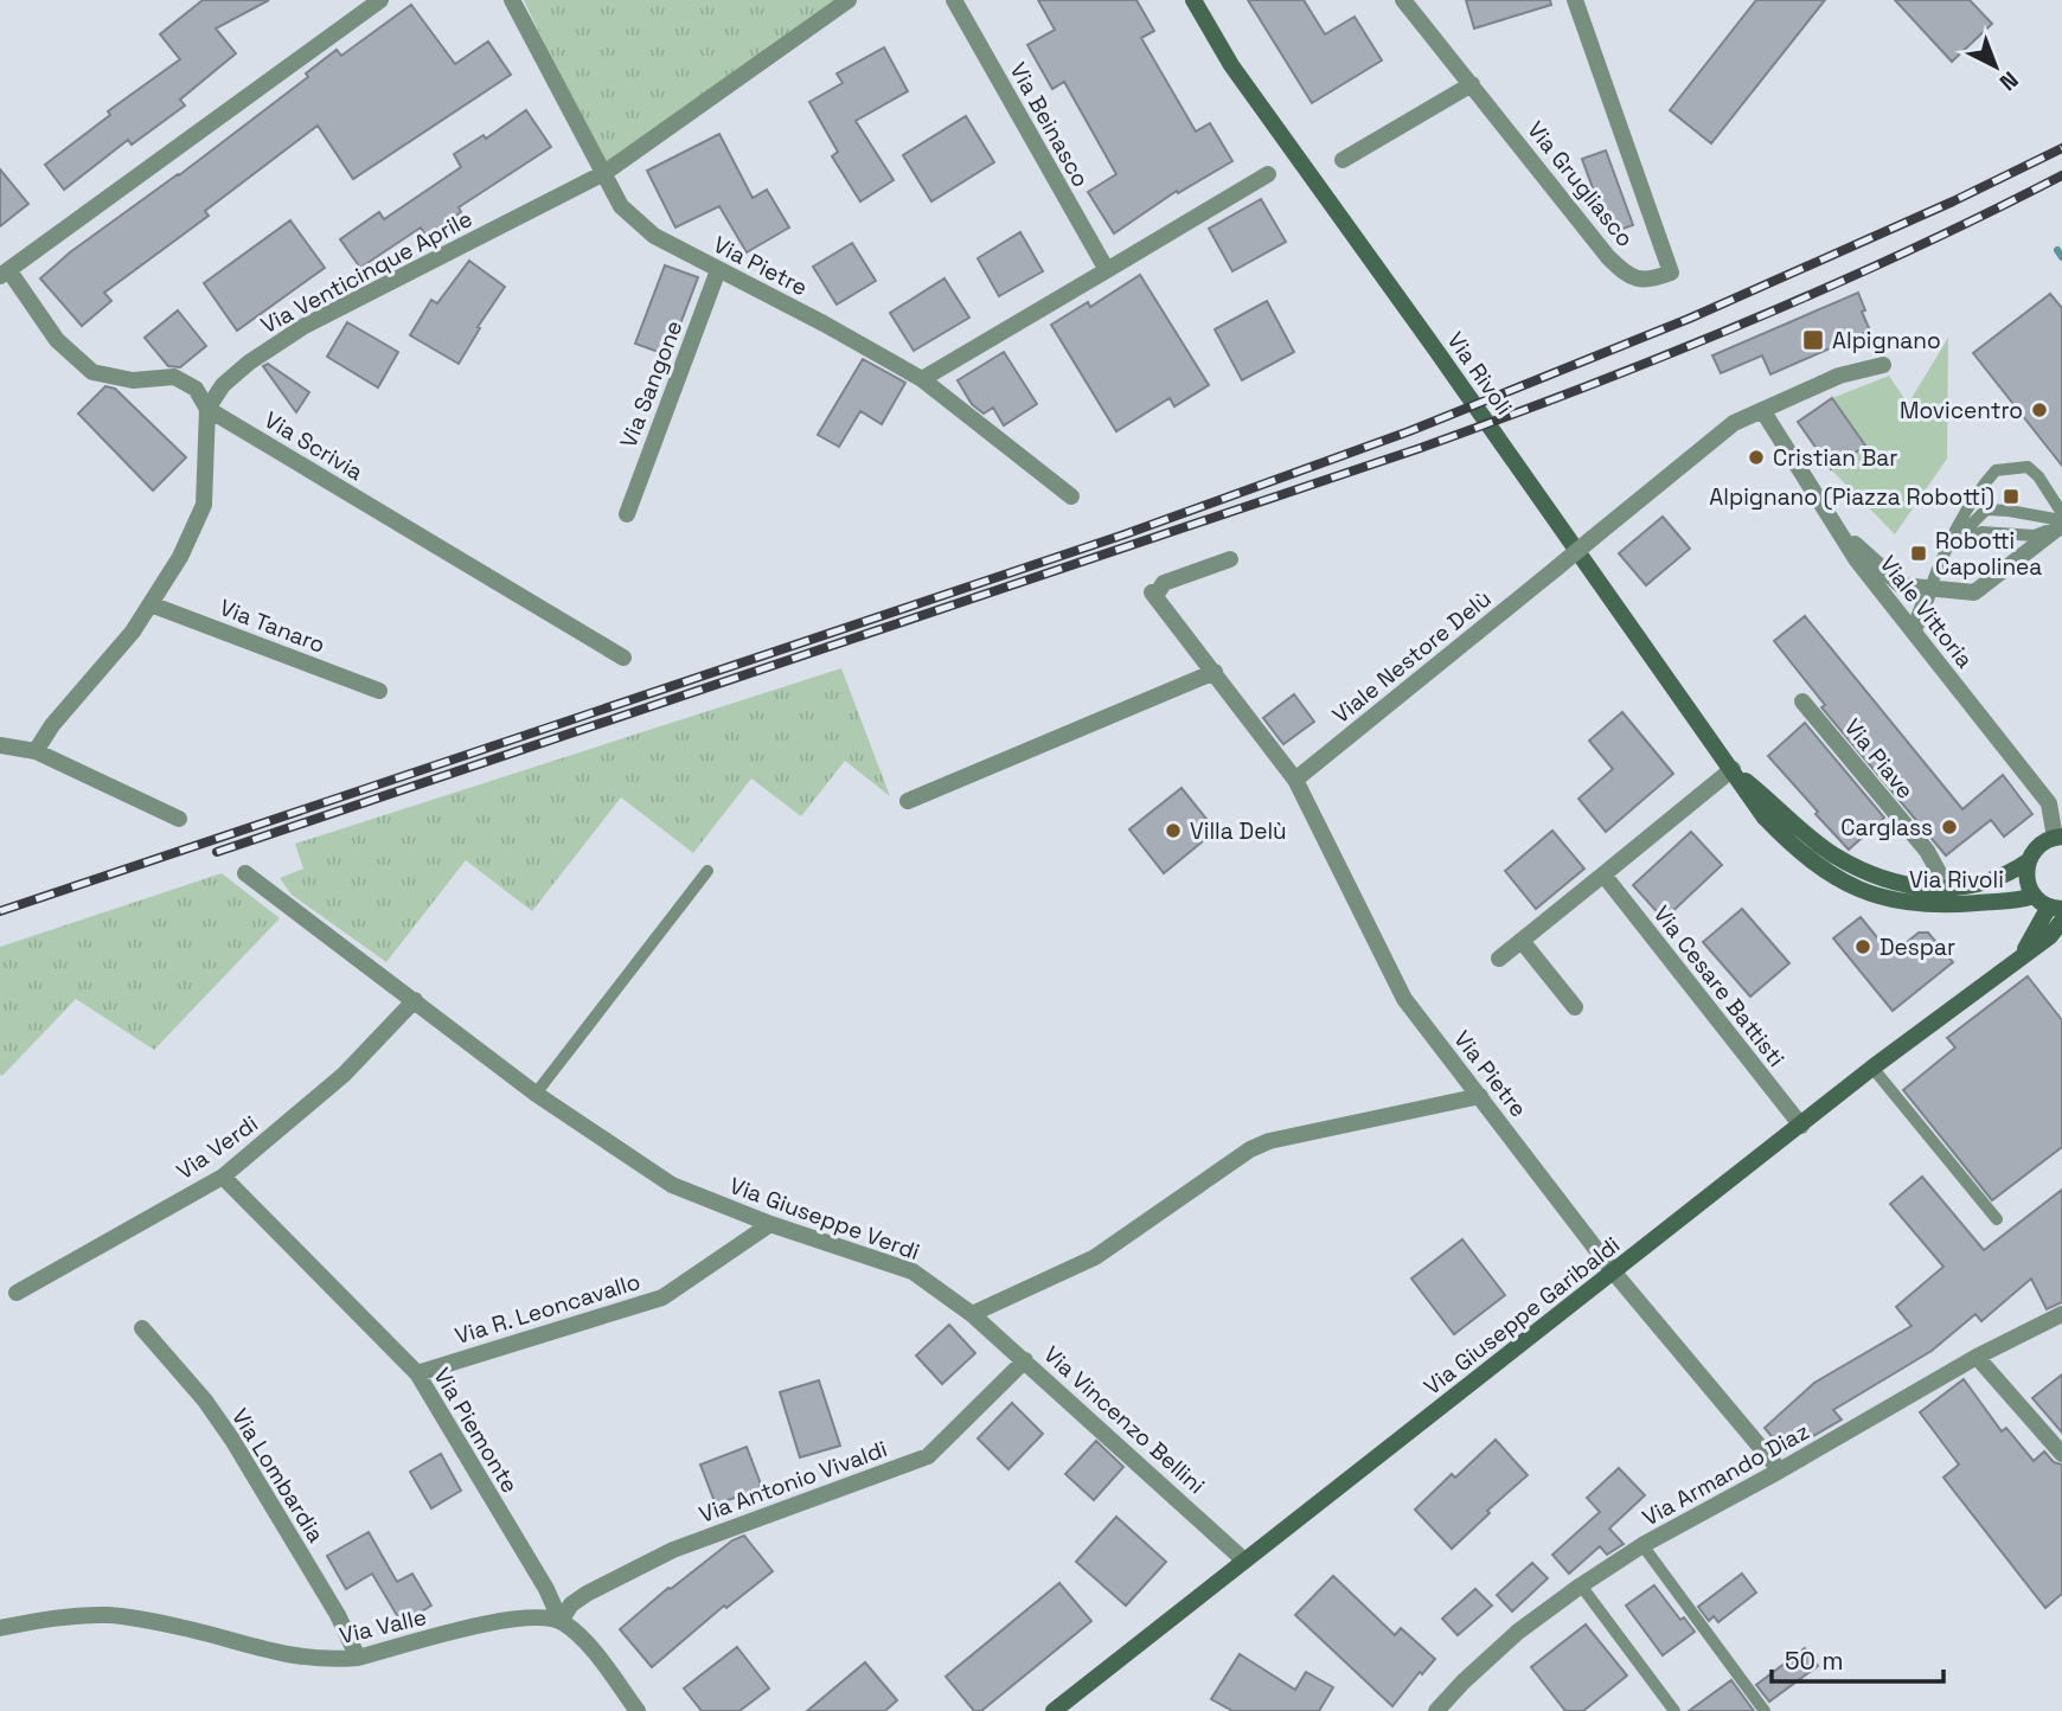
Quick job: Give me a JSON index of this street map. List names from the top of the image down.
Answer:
{
  "streets": {
    "street": [
      "Via Beinasco",
      "Via Grugliasco",
      "Via Pietre",
      "Via Venticinque Aprile",
      "Via Rivoli",
      "Via Sangone",
      "Via Scrivia",
      "Viale Vittoria",
      "Via Tanaro",
      "Viale Nestore Delù",
      "Via Piave",
      "Via Cesare Battisti",
      "Via Verdi",
      "Via Giuseppe Verdi",
      "Via R. Leoncavallo",
      "Via Giuseppe Garibaldi",
      "Via Vincenzo Bellini",
      "Via Piemonte",
      "Via Armando Diaz",
      "Via Lombardia",
      "Via Antonio Vivaldi",
      "Via Valle"
    ]
  },
  "crossings": [
    ["Via Pietre", "Via Venticinque Aprile"],
    ["Via Pietre", "Via Sangone"],
    ["Via Pietre", "Viale Nestore Delù"],
    ["Via Pietre", "Via Giuseppe Garibaldi"],
    ["Via Pietre", "Via Armando Diaz"],
    ["Via Venticinque Aprile", "Via Scrivia"],
    ["Via Rivoli", "Viale Vittoria"],
    ["Via Rivoli", "Via Piave"],
    ["Viale Vittoria", "Viale Nestore Delù"],
    ["Via Cesare Battisti", "Via Giuseppe Garibaldi"],
    ["Via Verdi", "Via Giuseppe Verdi"],
    ["Via Verdi", "Via Piemonte"],
    ["Via Giuseppe Verdi", "Via R. Leoncavallo"],
    ["Via Giuseppe Verdi", "Via Vincenzo Bellini"],
    ["Via R. Leoncavallo", "Via Piemonte"],
    ["Via Giuseppe Garibaldi", "Via Vincenzo Bellini"],
    ["Via Vincenzo Bellini", "Via Antonio Vivaldi"],
    ["Via Piemonte", "Via Antonio Vivaldi"],
    ["Via Piemonte", "Via Valle"],
    ["Via Lombardia", "Via Valle"],
    ["Via Antonio Vivaldi", "Via Valle"]
  ],
  "places": {
    "transit": ["Alpignano", "Alpignano (Piazza Robotti)", "Robotti Capolinea"],
    "other": [
      "Movicentro",
      "Cristian Bar",
      "Carglass",
      "Villa Delù",
      "Despar"
    ]
  },
  "scale_bar": "50 m",
  "north": "bottom right"
}
